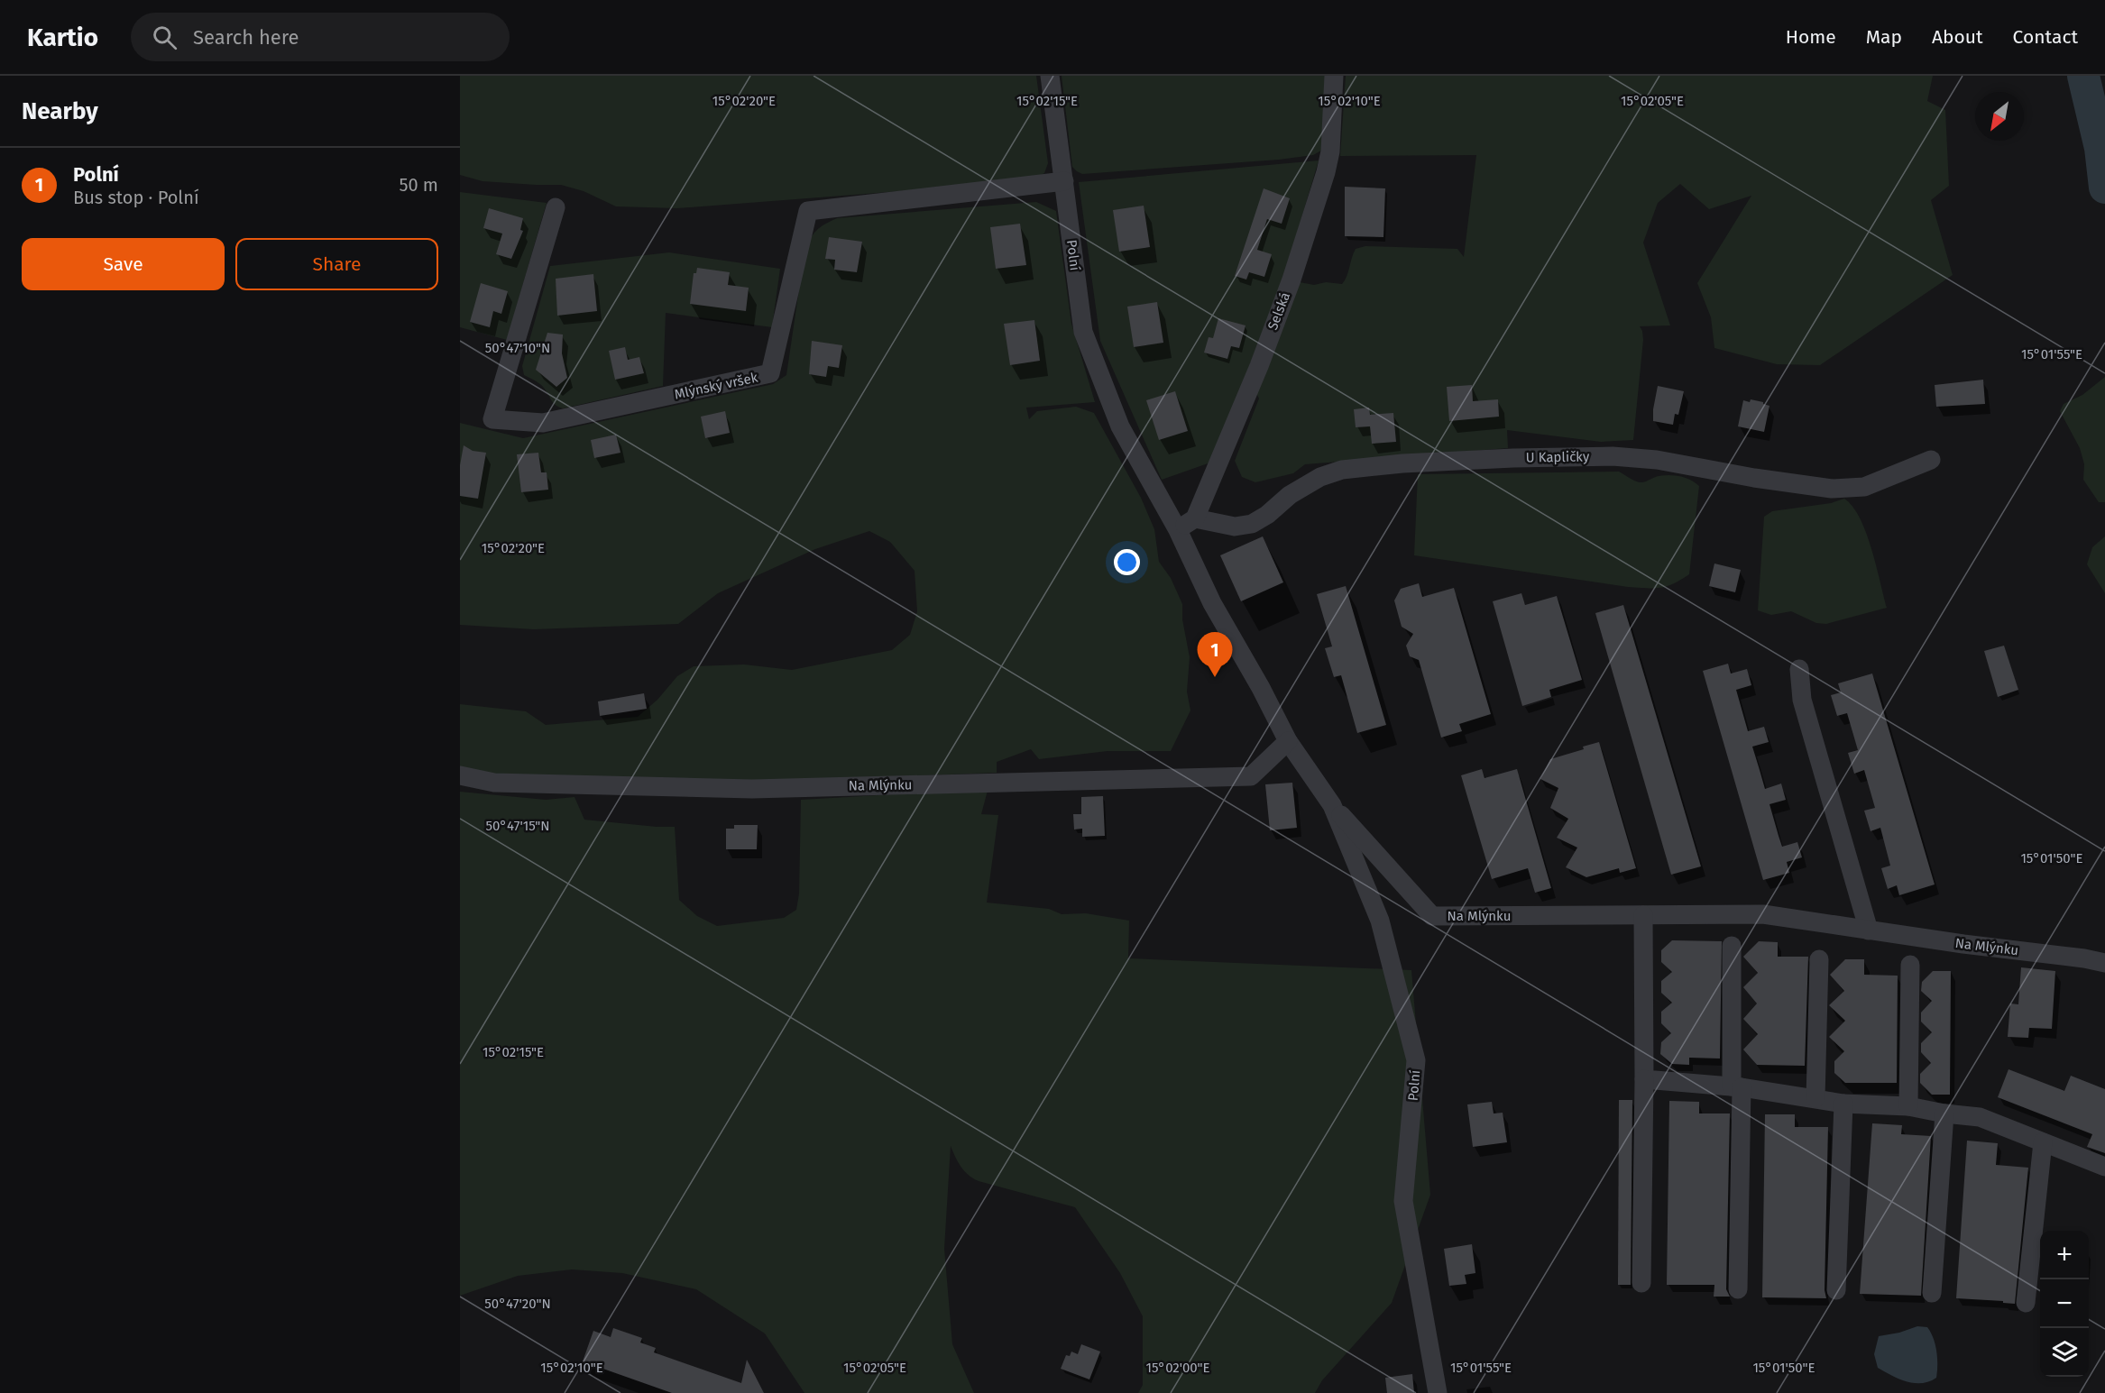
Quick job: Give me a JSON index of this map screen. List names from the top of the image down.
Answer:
{
  "streets": {
    "street": [
      "Polní",
      "Selská",
      "Mlýnský vršek",
      "U Kapličky",
      "Na Mlýnku"
    ]
  },
  "crossings": [
    ["Polní", "Mlýnský vršek"],
    ["Polní", "Na Mlýnku"],
    ["Selská", "U Kapličky"]
  ],
  "north": "bottom left",
  "page": {
    "header": "Kartio",
    "search": "Search here",
    "nav": [
      "Home",
      "Map",
      "About",
      "Contact"
    ],
    "heading": "Nearby",
    "list": [
      {
        "mark": "1",
        "name": "Polní",
        "note": "Bus stop · Polní",
        "value": "50 m"
      }
    ],
    "buttons": ["Save", "Share"],
    "pins": "1",
    "map_buttons": ["+", "−"]
  },
  "coordinates": [
    "15°02'05\"E",
    "15°02'20\"E",
    "15°02'15\"E",
    "15°02'10\"E",
    "50°47'10\"N",
    "15°01'55\"E",
    "50°47'15\"N",
    "15°01'50\"E",
    "50°47'20\"N",
    "15°02'00\"E"
  ]
}
